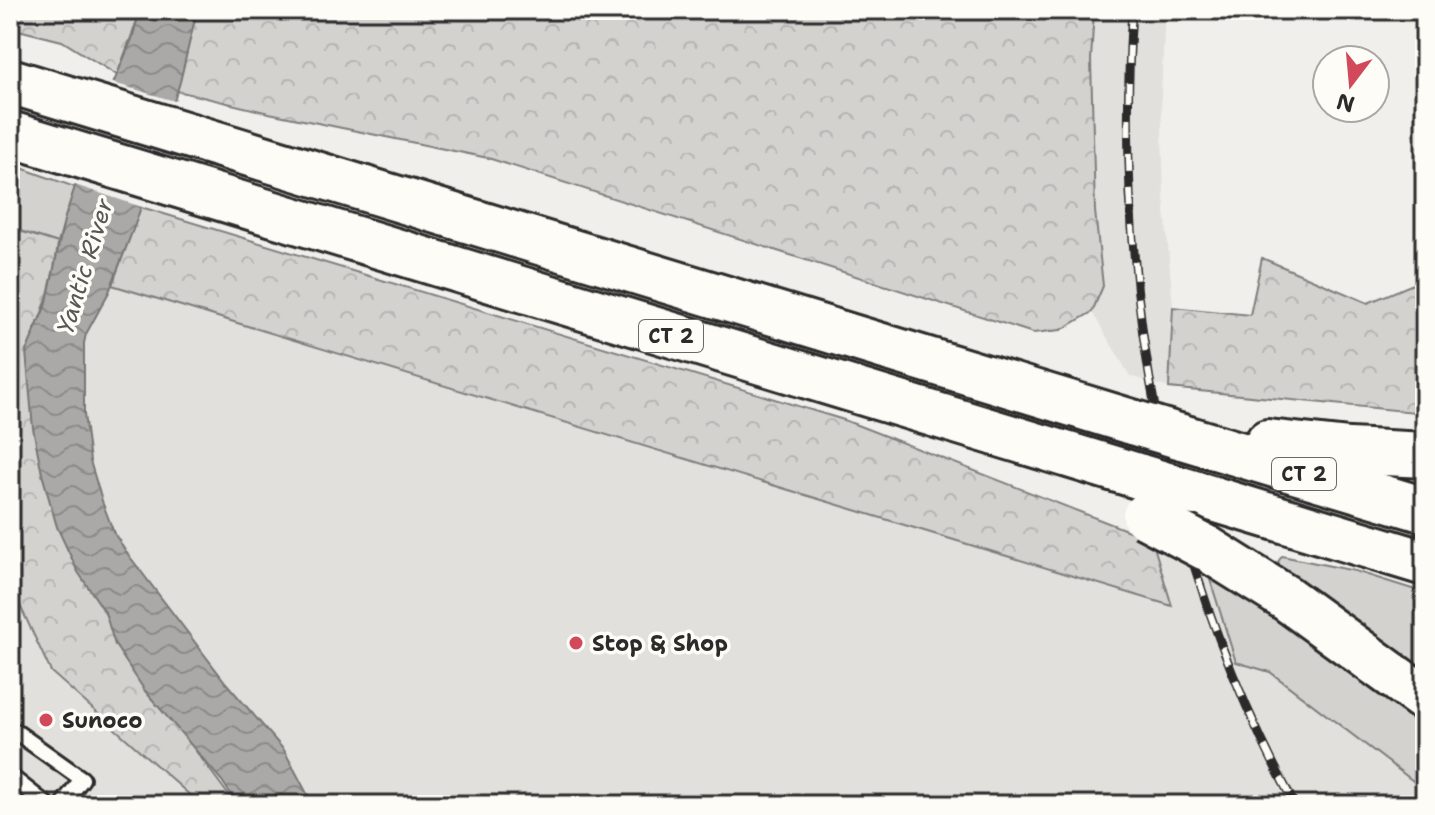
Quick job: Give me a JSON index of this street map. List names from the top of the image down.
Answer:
{
  "streets": {
    "highway": ["CT 2"]
  },
  "water": ["Yantic River"],
  "places": ["Stop & Shop", "Sunoco"],
  "north": "bottom"
}
